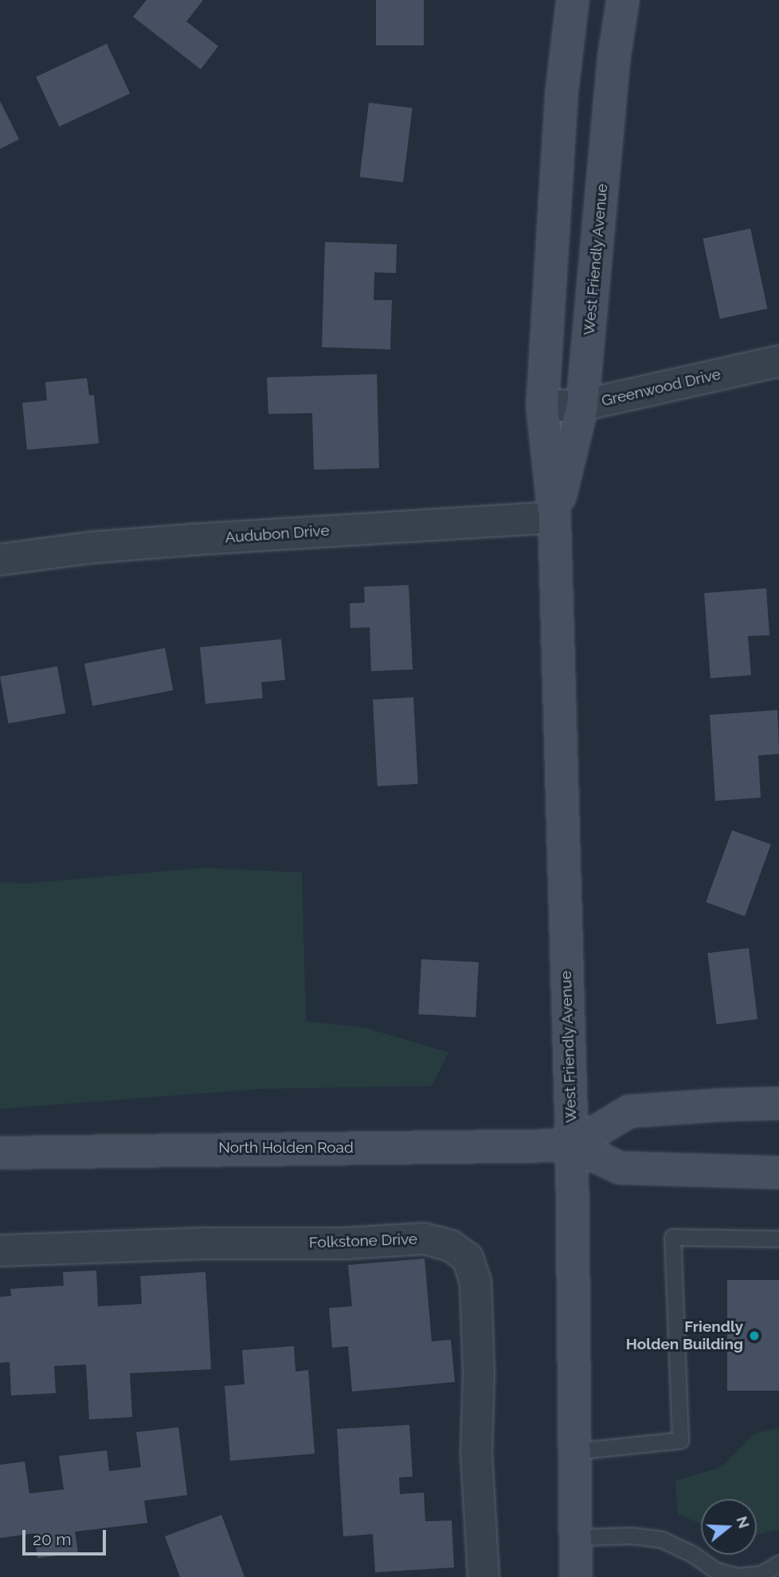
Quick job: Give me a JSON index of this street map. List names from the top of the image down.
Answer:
{
  "streets": {
    "main road": ["West Friendly Avenue", "North Holden Road"],
    "street": ["Greenwood Drive", "Audubon Drive", "Folkstone Drive"]
  },
  "crossings": [
    ["West Friendly Avenue", "Greenwood Drive"],
    ["West Friendly Avenue", "Audubon Drive"],
    ["West Friendly Avenue", "North Holden Road"]
  ],
  "places": ["Friendly Holden Building"],
  "scale_bar": "20 m",
  "north": "right"
}
